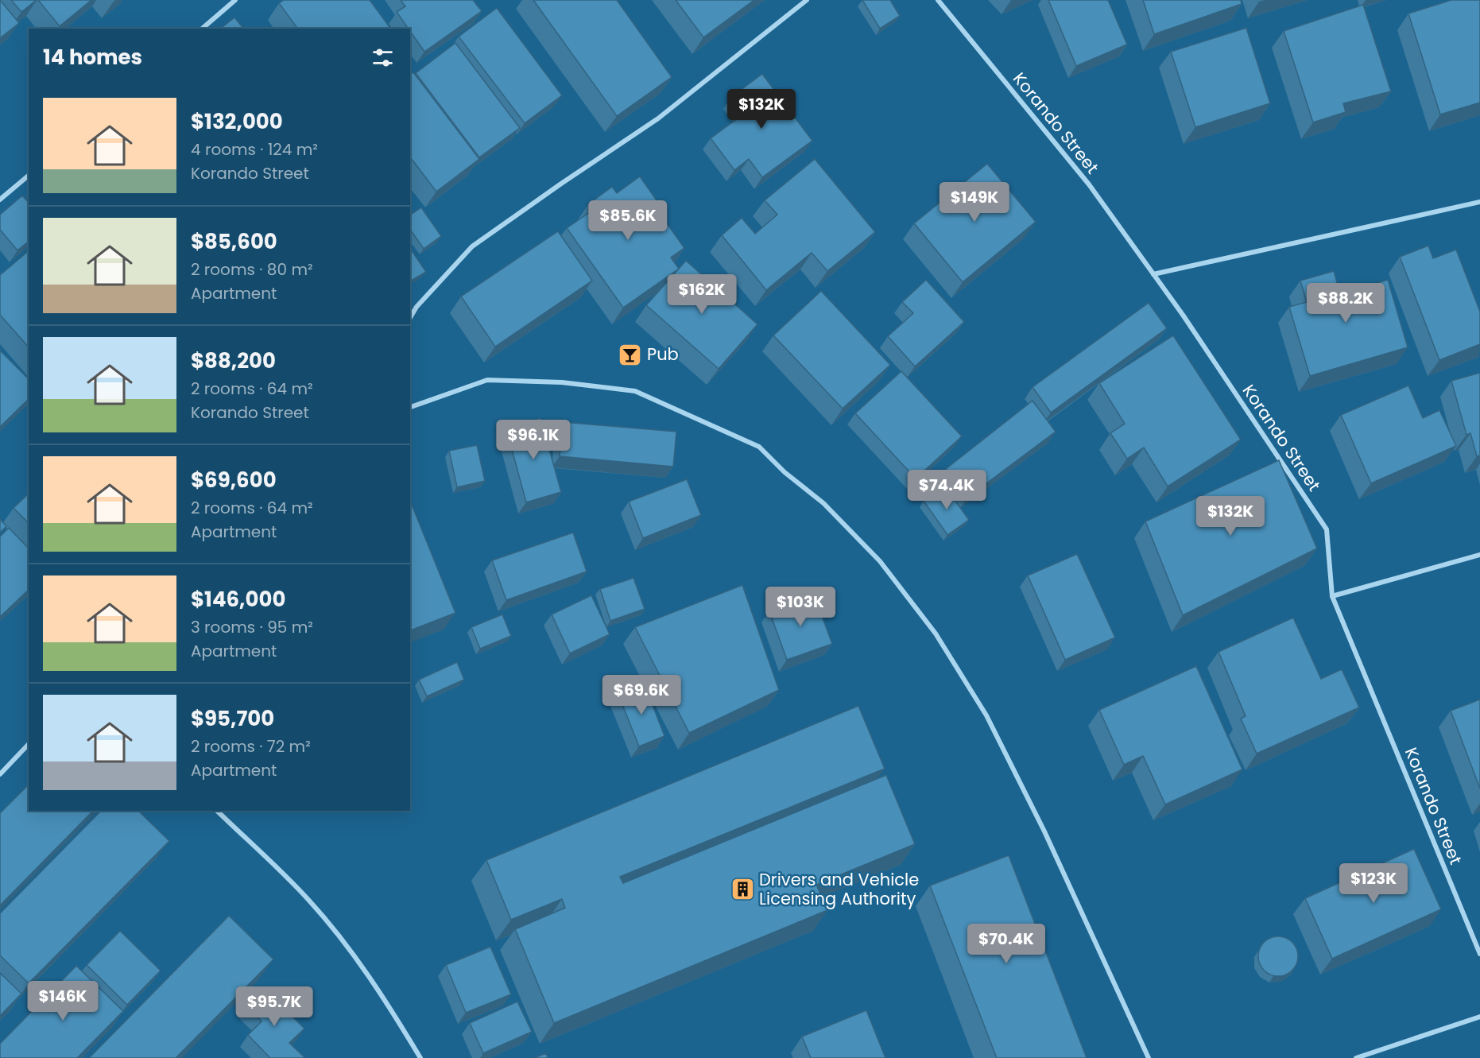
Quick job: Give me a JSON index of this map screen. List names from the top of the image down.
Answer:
{
  "streets": {
    "street": ["Korando Street"]
  },
  "places": {
    "bar": ["Pub"],
    "building": ["Drivers and Vehicle Licensing Authority"]
  },
  "page": {
    "heading": "14 homes",
    "list": [
      {
        "name": "$132,000",
        "note": "4 rooms · 124 m² · Korando Street"
      },
      {
        "name": "$85,600",
        "note": "2 rooms · 80 m² · Apartment"
      },
      {
        "name": "$88,200",
        "note": "2 rooms · 64 m² · Korando Street"
      },
      {
        "name": "$69,600",
        "note": "2 rooms · 64 m² · Apartment"
      },
      {
        "name": "$146,000",
        "note": "3 rooms · 95 m² · Apartment"
      },
      {
        "name": "$95,700",
        "note": "2 rooms · 72 m² · Apartment"
      }
    ],
    "price": [
      "$132K",
      "$149K",
      "$85.6K",
      "$162K",
      "$88.2K",
      "$96.1K",
      "$74.4K",
      "$132K",
      "$103K",
      "$69.6K",
      "$123K",
      "$70.4K",
      "$146K",
      "$95.7K"
    ]
  }
}
